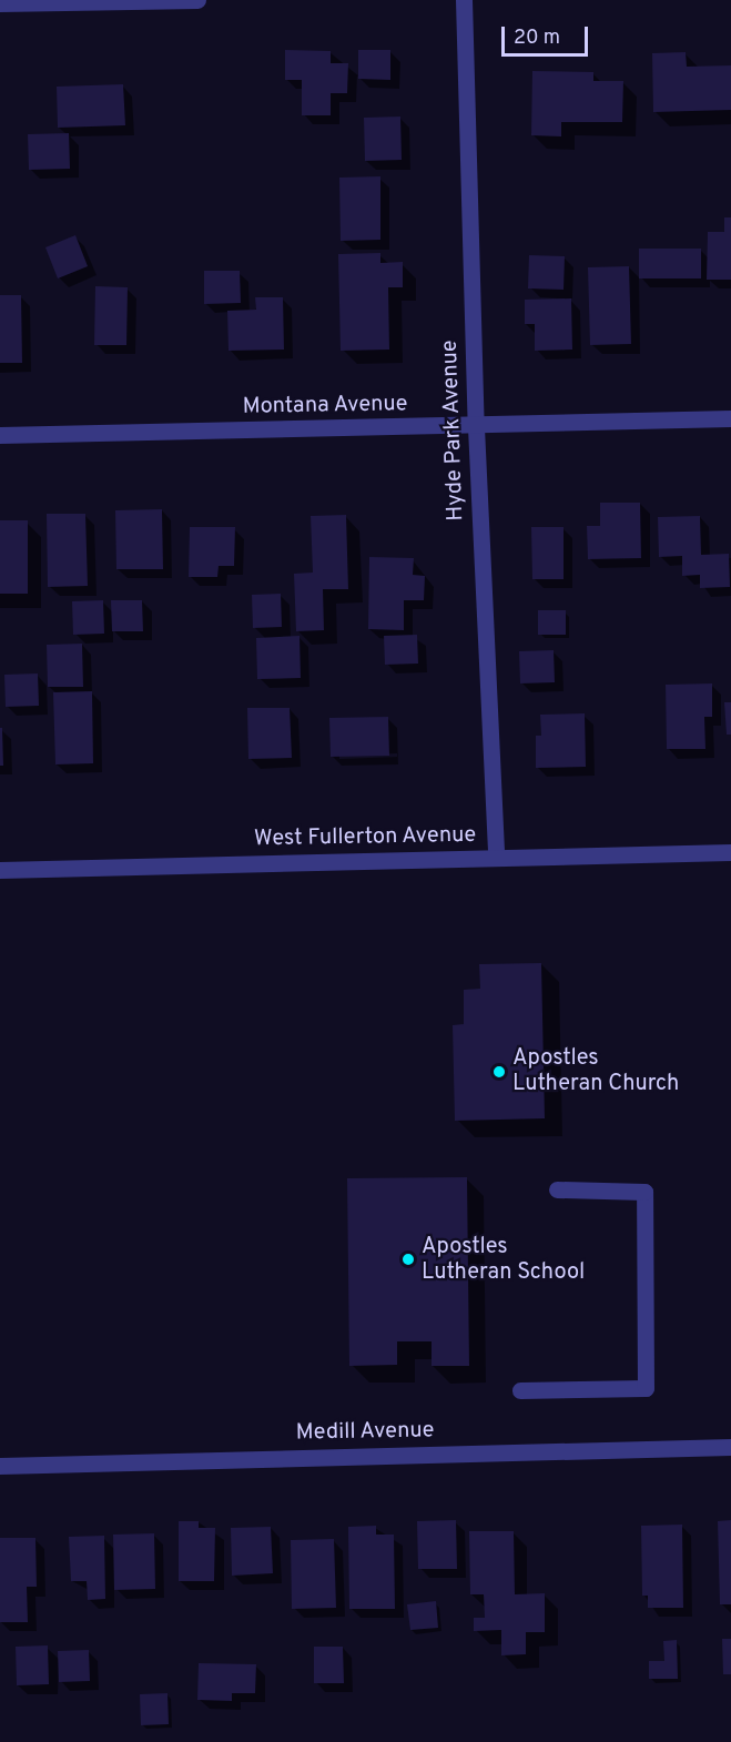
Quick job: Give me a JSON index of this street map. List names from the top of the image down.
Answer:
{
  "streets": {
    "street": [
      "Montana Avenue",
      "Hyde Park Avenue",
      "West Fullerton Avenue",
      "Medill Avenue"
    ]
  },
  "crossings": [
    ["Montana Avenue", "Hyde Park Avenue"],
    ["Hyde Park Avenue", "West Fullerton Avenue"]
  ],
  "places": ["Apostles Lutheran Church", "Apostles Lutheran School"],
  "scale_bar": "20 m"
}
